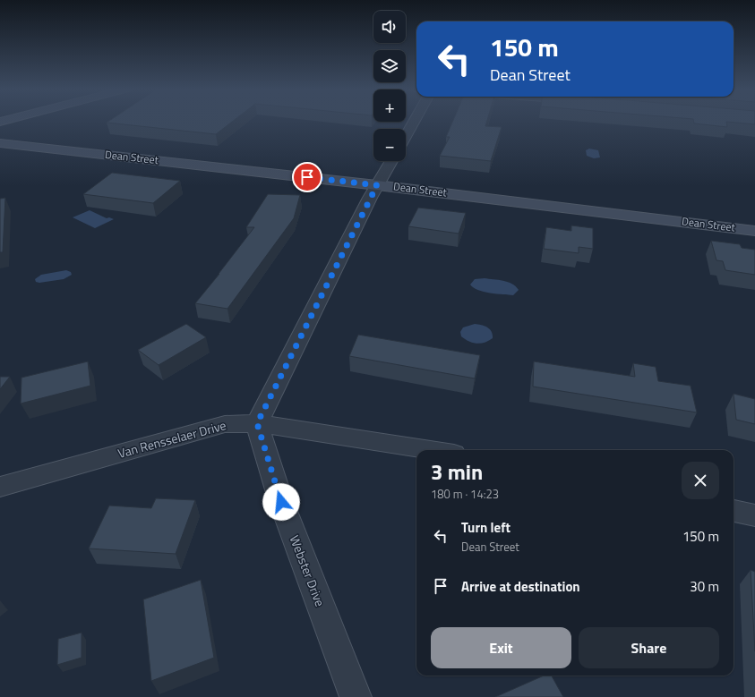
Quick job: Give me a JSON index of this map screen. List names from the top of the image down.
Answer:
{
  "streets": {
    "street": ["Dean Street", "Van Rensselaer Drive", "Webster Drive"]
  },
  "crossings": [
    ["Van Rensselaer Drive", "Webster Drive"]
  ],
  "page": {
    "map_buttons": ["+", "−"],
    "turn": ["150 m", "Dean Street"],
    "heading": ["3 min", "180 m · 14:23"],
    "list": [
      {
        "name": "Turn left",
        "note": "Dean Street",
        "value": "150 m"
      },
      {
        "name": "Arrive at destination",
        "value": "30 m"
      }
    ],
    "buttons": ["Exit", "Share"]
  }
}
